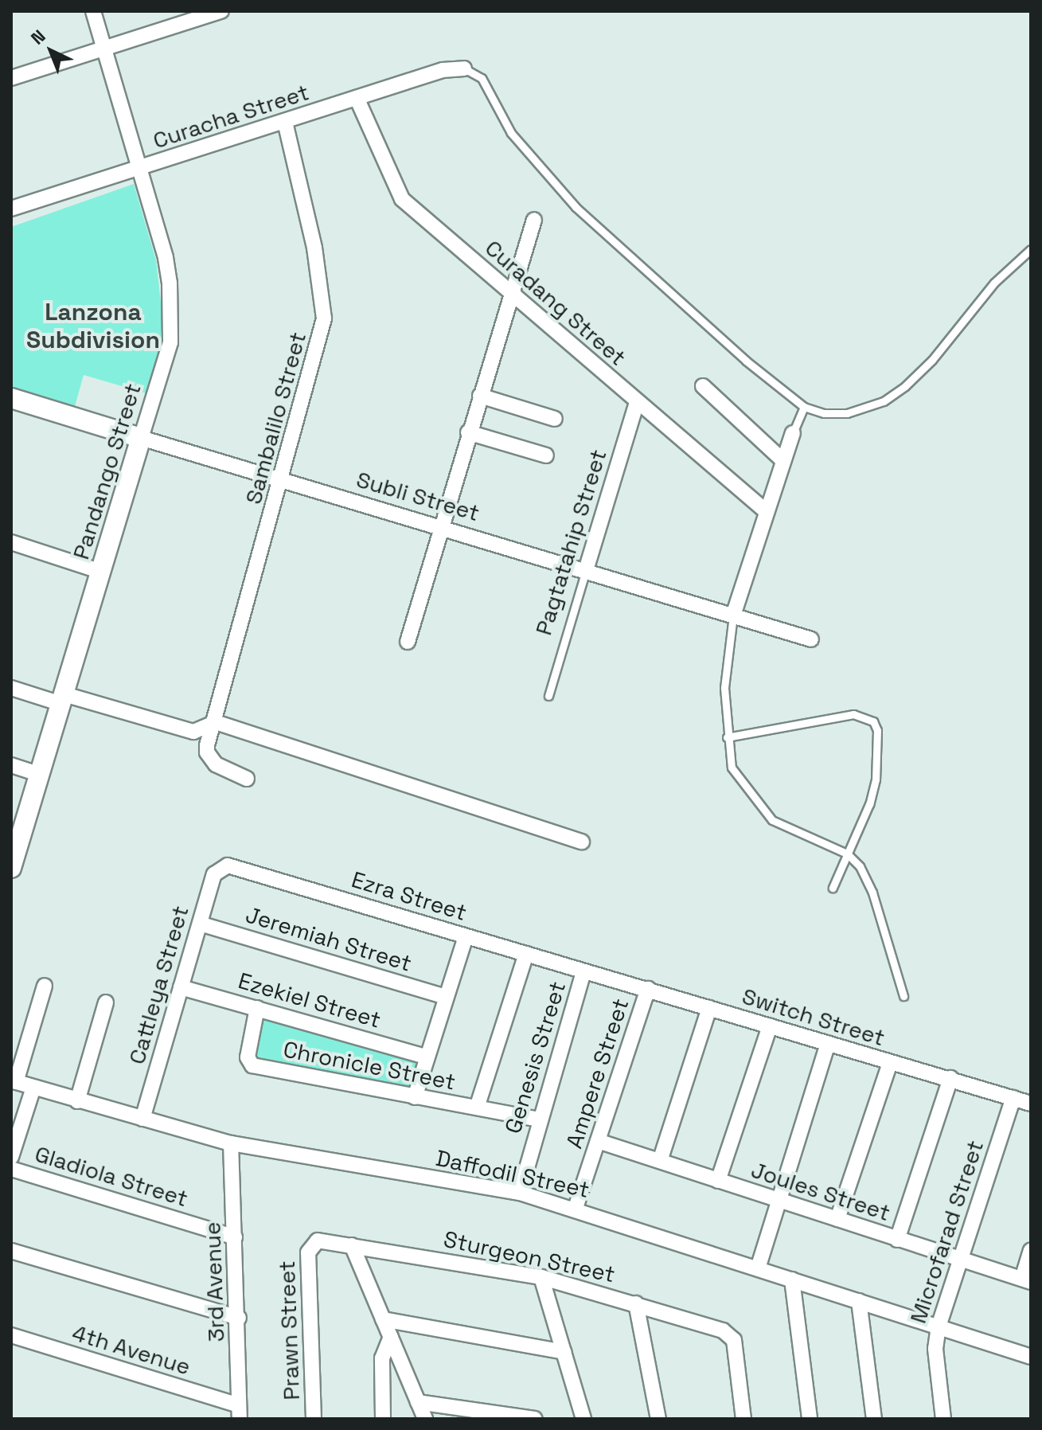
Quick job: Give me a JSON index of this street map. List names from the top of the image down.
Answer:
{
  "streets": {
    "street": [
      "Curacha Street",
      "Curadang Street",
      "Sambalilo Street",
      "Pandango Street",
      "Subli Street",
      "Pagtatahip Street",
      "Ezra Street",
      "Jeremiah Street",
      "Cattleya Street",
      "Ezekiel Street",
      "Switch Street",
      "Genesis Street",
      "Chronicle Street",
      "Ampere Street",
      "Daffodil Street",
      "Gladiola Street",
      "Joules Street",
      "Microfarad Street",
      "Sturgeon Street",
      "3rd Avenue",
      "Prawn Street",
      "4th Avenue"
    ]
  },
  "crossings": [
    ["Curacha Street", "Curadang Street"],
    ["Curacha Street", "Sambalilo Street"],
    ["Curacha Street", "Pandango Street"],
    ["Curadang Street", "Pagtatahip Street"],
    ["Sambalilo Street", "Subli Street"],
    ["Pandango Street", "Subli Street"],
    ["Subli Street", "Pagtatahip Street"],
    ["Ezra Street", "Cattleya Street"],
    ["Ezra Street", "Switch Street"],
    ["Ezra Street", "Genesis Street"],
    ["Jeremiah Street", "Cattleya Street"],
    ["Cattleya Street", "Ezekiel Street"],
    ["Cattleya Street", "Daffodil Street"],
    ["Ezekiel Street", "Chronicle Street"],
    ["Switch Street", "Genesis Street"],
    ["Switch Street", "Ampere Street"],
    ["Switch Street", "Microfarad Street"],
    ["Genesis Street", "Chronicle Street"],
    ["Genesis Street", "Daffodil Street"],
    ["Ampere Street", "Daffodil Street"],
    ["Ampere Street", "Joules Street"],
    ["Daffodil Street", "Microfarad Street"],
    ["Daffodil Street", "3rd Avenue"],
    ["Gladiola Street", "3rd Avenue"],
    ["Joules Street", "Microfarad Street"],
    ["Sturgeon Street", "Prawn Street"],
    ["3rd Avenue", "4th Avenue"]
  ],
  "districts": ["Lanzona Subdivision"],
  "north": "top left"
}
